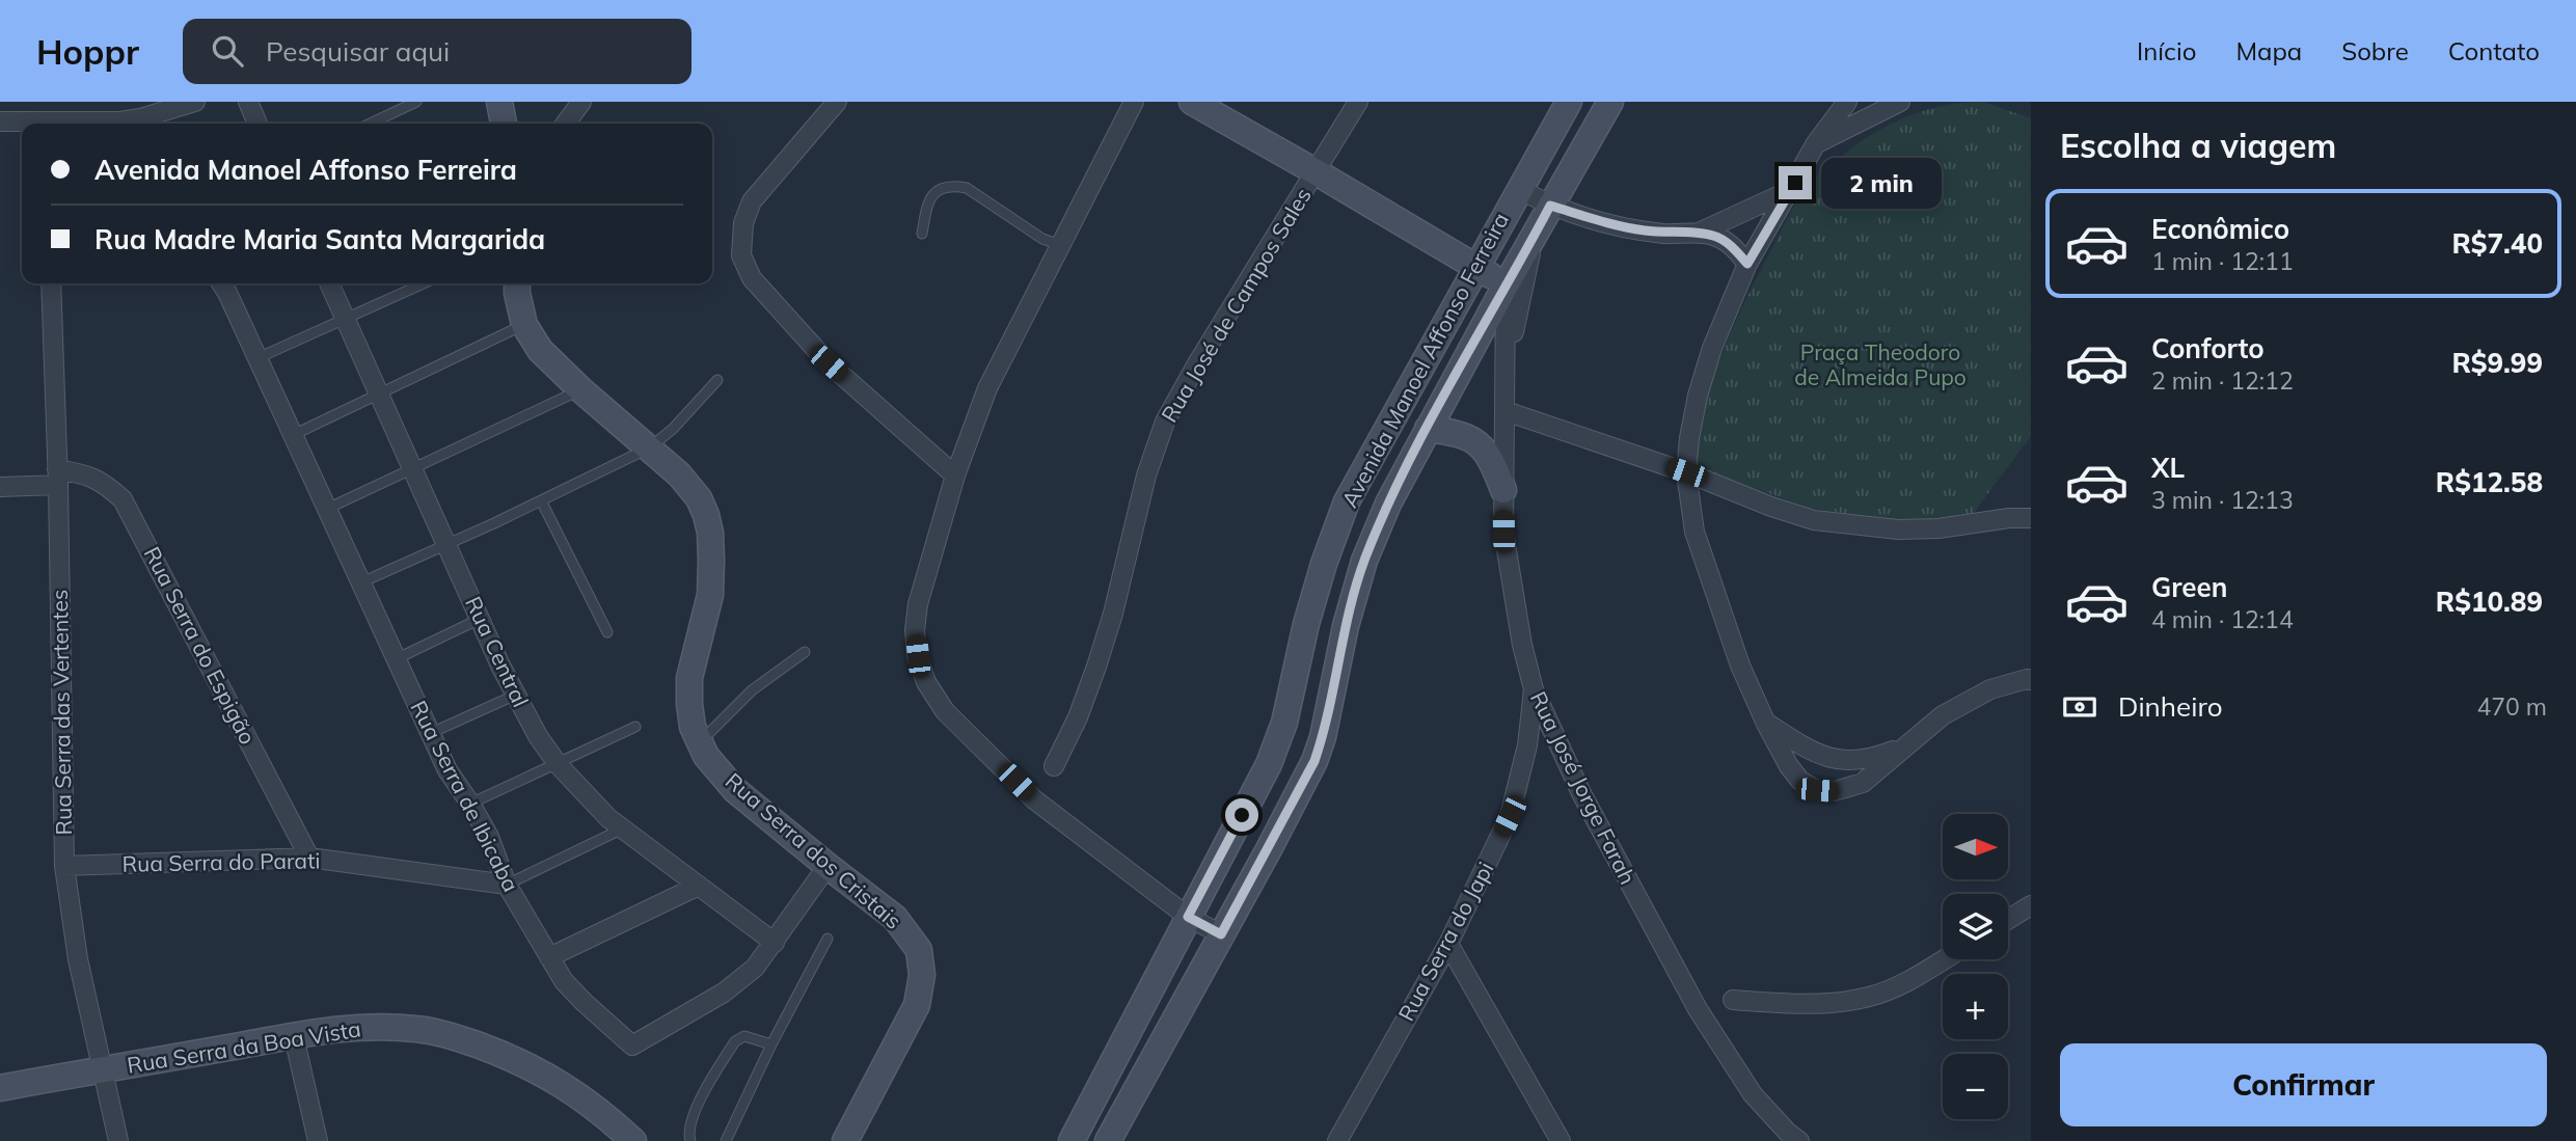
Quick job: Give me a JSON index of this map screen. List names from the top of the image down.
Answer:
{
  "streets": {
    "main road": ["Avenida Manoel Affonso Ferreira", "Rua Serra dos Cristais", "Rua Serra da Boa Vista"],
    "street": [
      "Rua José de Campos Sales",
      "Rua Serra do Espigão",
      "Rua Central",
      "Rua Serra das Vertentes",
      "Rua José Jorge Farah",
      "Rua Serra de Ibicaba",
      "Rua Serra do Parati",
      "Rua Serra do Japi"
    ]
  },
  "crossings": [
    ["Avenida Manoel Affonso Ferreira", "Rua José Jorge Farah"],
    ["Rua Serra do Espigão", "Rua Serra das Vertentes"],
    ["Rua Serra do Espigão", "Rua Serra do Parati"],
    ["Rua Central", "Rua Serra de Ibicaba"],
    ["Rua Serra das Vertentes", "Rua Serra do Parati"],
    ["Rua Serra das Vertentes", "Rua Serra da Boa Vista"],
    ["Rua José Jorge Farah", "Rua Serra do Japi"],
    ["Rua Serra de Ibicaba", "Rua Serra dos Cristais"],
    ["Rua Serra de Ibicaba", "Rua Serra do Parati"]
  ],
  "parks": ["Praça Theodoro de Almeida Pupo"],
  "north": "right",
  "page": {
    "header": "Hoppr",
    "search": "Pesquisar aqui",
    "nav": [
      "Início",
      "Mapa",
      "Sobre",
      "Contato"
    ],
    "heading": "Escolha a viagem",
    "banner": ["Avenida Manoel Affonso Ferreira", "Rua Madre Maria Santa Margarida"],
    "bubble": "2 min",
    "list": [
      {
        "name": "Econômico",
        "note": "1 min · 12:11",
        "value": "R$7.40"
      },
      {
        "name": "Conforto",
        "note": "2 min · 12:12",
        "value": "R$9.99"
      },
      {
        "name": "XL",
        "note": "3 min · 12:13",
        "value": "R$12.58"
      },
      {
        "name": "Green",
        "note": "4 min · 12:14",
        "value": "R$10.89"
      }
    ],
    "pay": ["Dinheiro", "470 m"],
    "map_buttons": ["+", "−"],
    "buttons": "Confirmar"
  }
}
